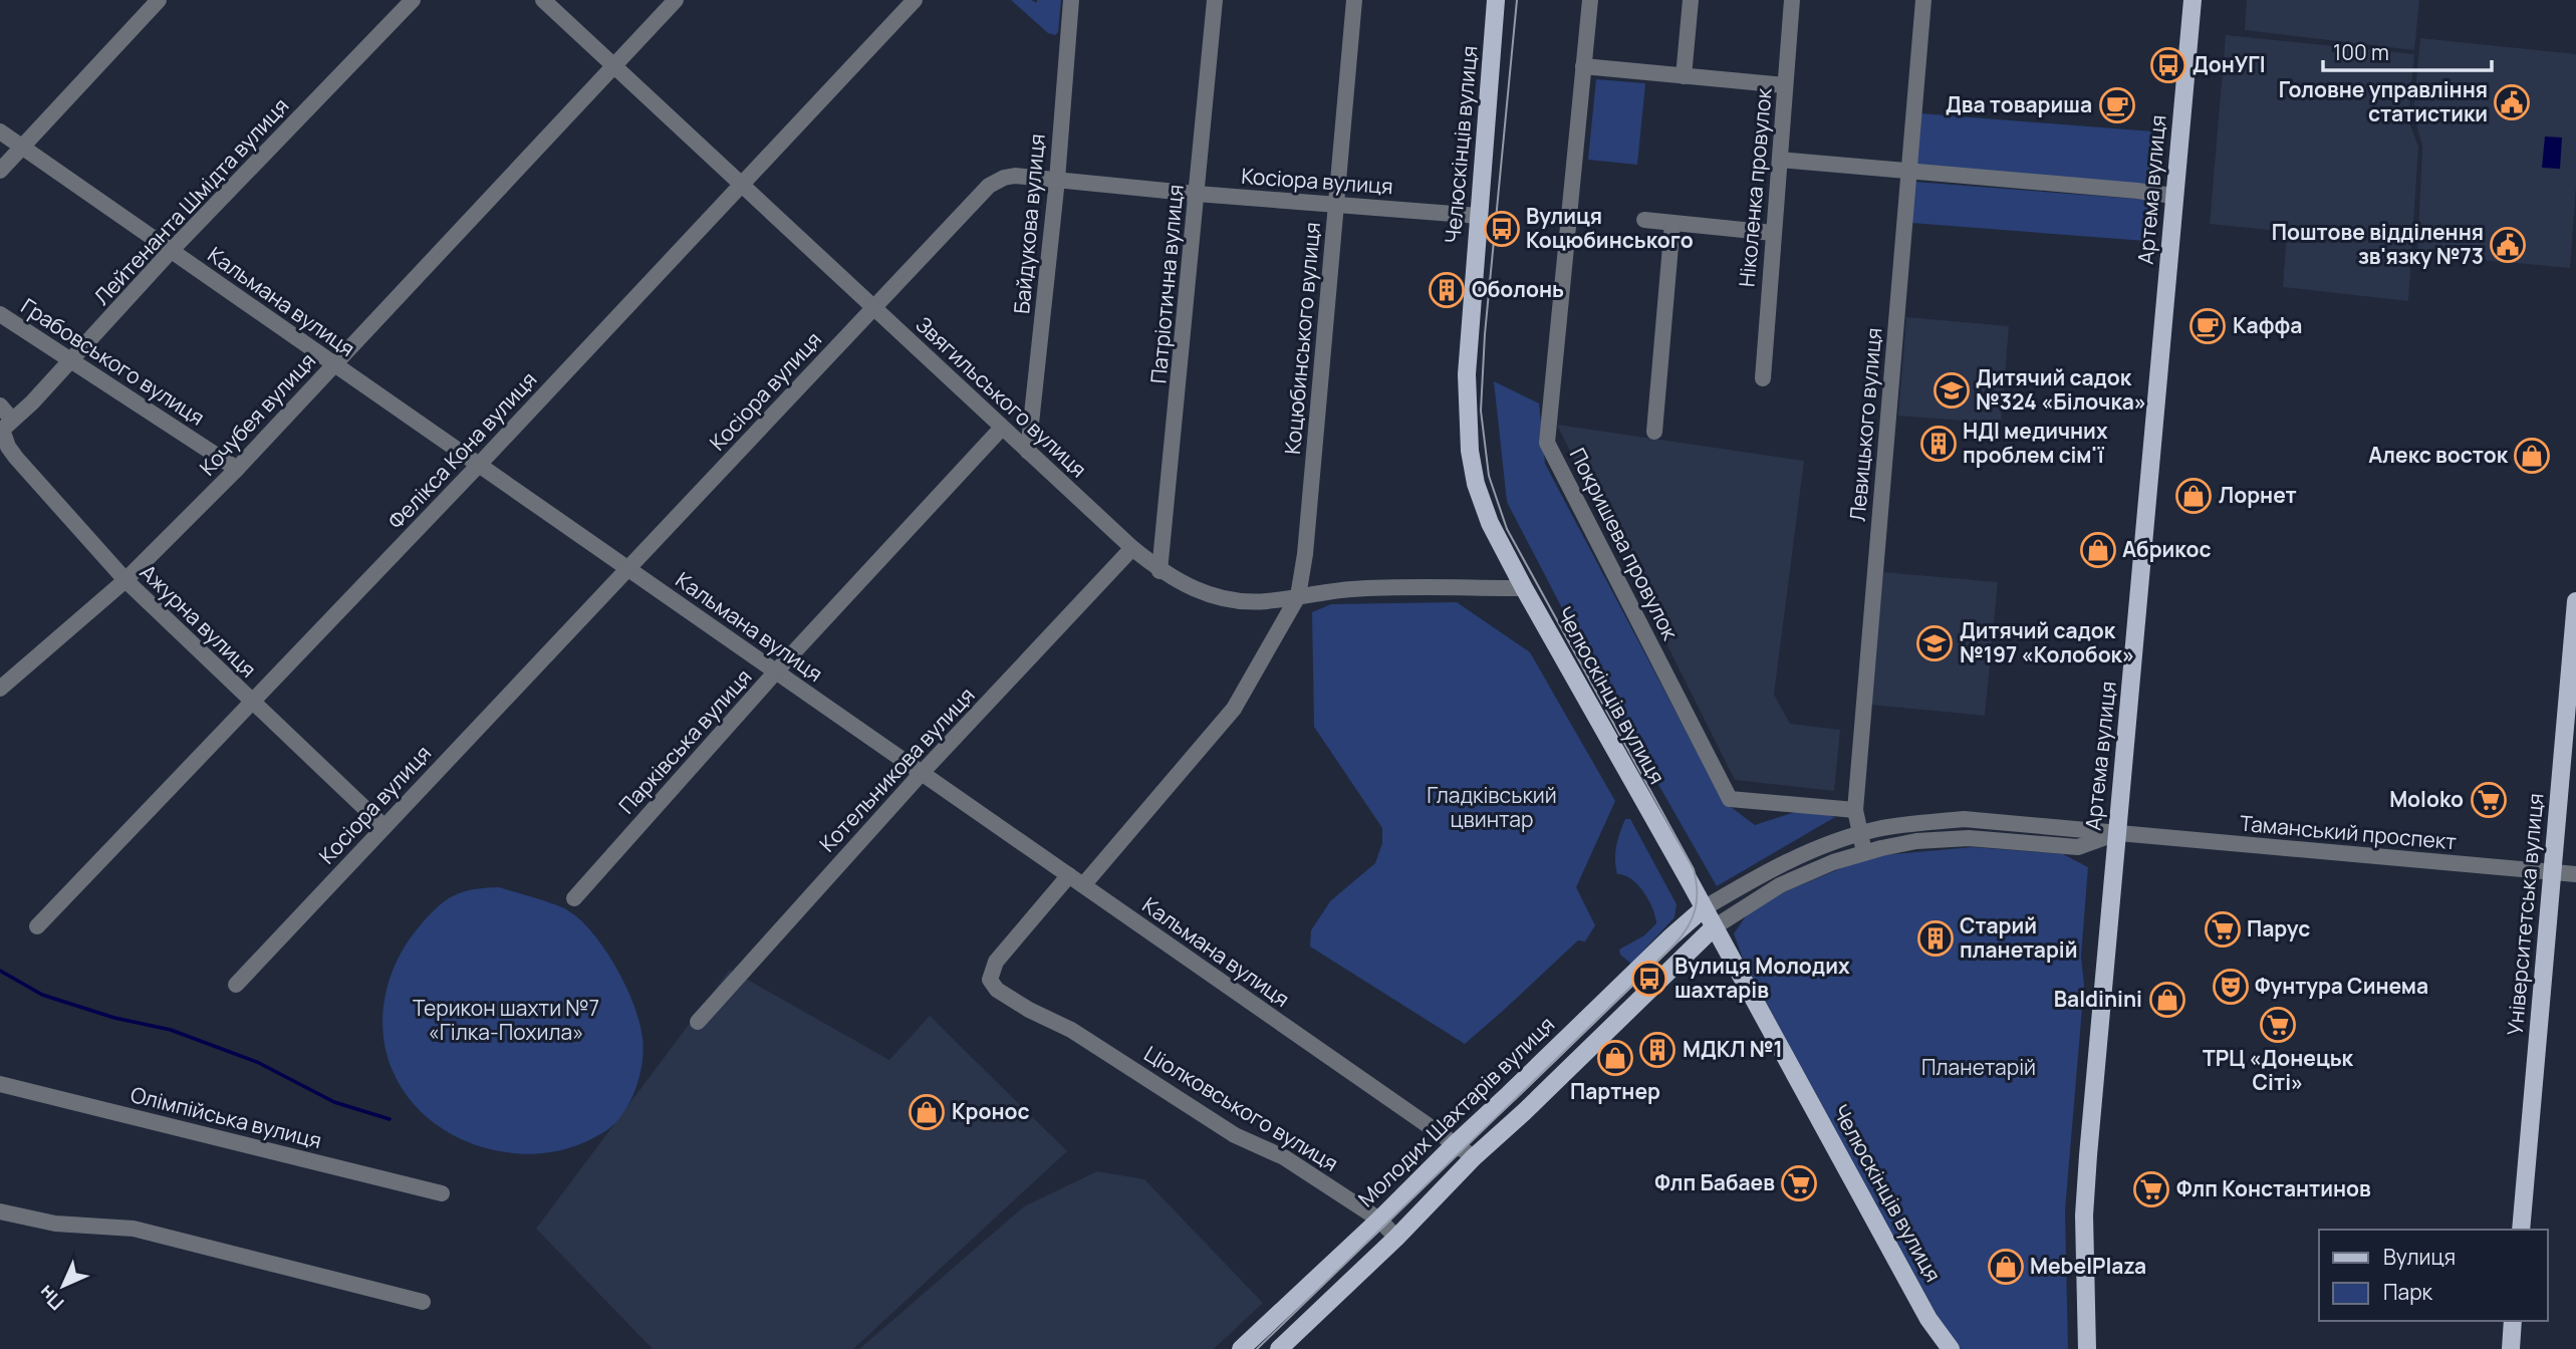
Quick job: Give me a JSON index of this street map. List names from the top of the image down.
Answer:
{
  "streets": {
    "main road": [
      "Челюскінців вулиця",
      "Артема вулиця",
      "Університетська вулиця",
      "Молодих Шахтарів вулиця"
    ],
    "street": [
      "Косіора вулиця",
      "Ніколенка провулок",
      "Лейтенанта Шмідта вулиця",
      "Байдукова вулиця",
      "Патріотична вулиця",
      "Кальмана вулиця",
      "Коцюбинського вулиця",
      "Грабовського вулиця",
      "Звягильського вулиця",
      "Кочубея вулиця",
      "Левицького вулиця",
      "Фелікса Кона вулиця",
      "Покришева провулок",
      "Ажурна вулиця",
      "Парківська вулиця",
      "Котельникова вулиця",
      "Таманський проспект",
      "Ціолковського вулиця",
      "Олімпійська вулиця"
    ]
  },
  "crossings": [
    ["Челюскінців вулиця", "Косіора вулиця"],
    ["Челюскінців вулиця", "Звягильського вулиця"],
    ["Челюскінців вулиця", "Таманський проспект"],
    ["Челюскінців вулиця", "Молодих Шахтарів вулиця"],
    ["Косіора вулиця", "Байдукова вулиця"],
    ["Косіора вулиця", "Патріотична вулиця"],
    ["Косіора вулиця", "Кальмана вулиця"],
    ["Косіора вулиця", "Коцюбинського вулиця"],
    ["Косіора вулиця", "Звягильського вулиця"],
    ["Косіора вулиця", "Ажурна вулиця"],
    ["Артема вулиця", "Таманський проспект"],
    ["Лейтенанта Шмідта вулиця", "Кальмана вулиця"],
    ["Лейтенанта Шмідта вулиця", "Грабовського вулиця"],
    ["Лейтенанта Шмідта вулиця", "Ажурна вулиця"],
    ["Байдукова вулиця", "Звягильського вулиця"],
    ["Патріотична вулиця", "Звягильського вулиця"],
    ["Кальмана вулиця", "Кочубея вулиця"],
    ["Кальмана вулиця", "Фелікса Кона вулиця"],
    ["Кальмана вулиця", "Парківська вулиця"],
    ["Кальмана вулиця", "Котельникова вулиця"],
    ["Кальмана вулиця", "Ціолковського вулиця"],
    ["Кальмана вулиця", "Молодих Шахтарів вулиця"],
    ["Коцюбинського вулиця", "Звягильського вулиця"],
    ["Грабовського вулиця", "Кочубея вулиця"],
    ["Звягильського вулиця", "Кочубея вулиця"],
    ["Звягильського вулиця", "Фелікса Кона вулиця"],
    ["Звягильського вулиця", "Парківська вулиця"],
    ["Звягильського вулиця", "Котельникова вулиця"],
    ["Кочубея вулиця", "Ажурна вулиця"],
    ["Левицького вулиця", "Покришева провулок"],
    ["Левицького вулиця", "Таманський проспект"],
    ["Фелікса Кона вулиця", "Ажурна вулиця"],
    ["Таманський проспект", "Університетська вулиця"],
    ["Таманський проспект", "Молодих Шахтарів вулиця"],
    ["Ціолковського вулиця", "Молодих Шахтарів вулиця"]
  ],
  "parks": ["Гладківський цвинтар", "Терикон шахти №7 «Гілка-Похила»", "Планетарій"],
  "places": {
    "bus stop": ["ДонУГІ", "Вулиця Коцюбинського", "Вулиця Молодих шахтарів"],
    "public building": ["Головне управління статистики", "Поштове відділення зв'язку №73"],
    "cafe": ["Два товариша", "Каффа"],
    "building": [
      "Оболонь",
      "НДІ медичних проблем сім'ї",
      "Старий планетарій",
      "МДКЛ №1"
    ],
    "school or university": ["Дитячий садок №324 «Білочка»", "Дитячий садок №197 «Колобок»"],
    "shop": [
      "Алекс восток",
      "Лорнет",
      "Абрикос",
      "Baldinini",
      "Партнер",
      "Кронос",
      "MebelPlaza"
    ],
    "supermarket": [
      "Moloko",
      "Парус",
      "ТРЦ «Донецьк Сіті»",
      "Флп Бабаев",
      "Флп Константинов"
    ],
    "theatre": ["Фунтура Синема"]
  },
  "legend": ["Вулиця", "Парк"],
  "scale_bar": "100 m",
  "north": "bottom left"
}
